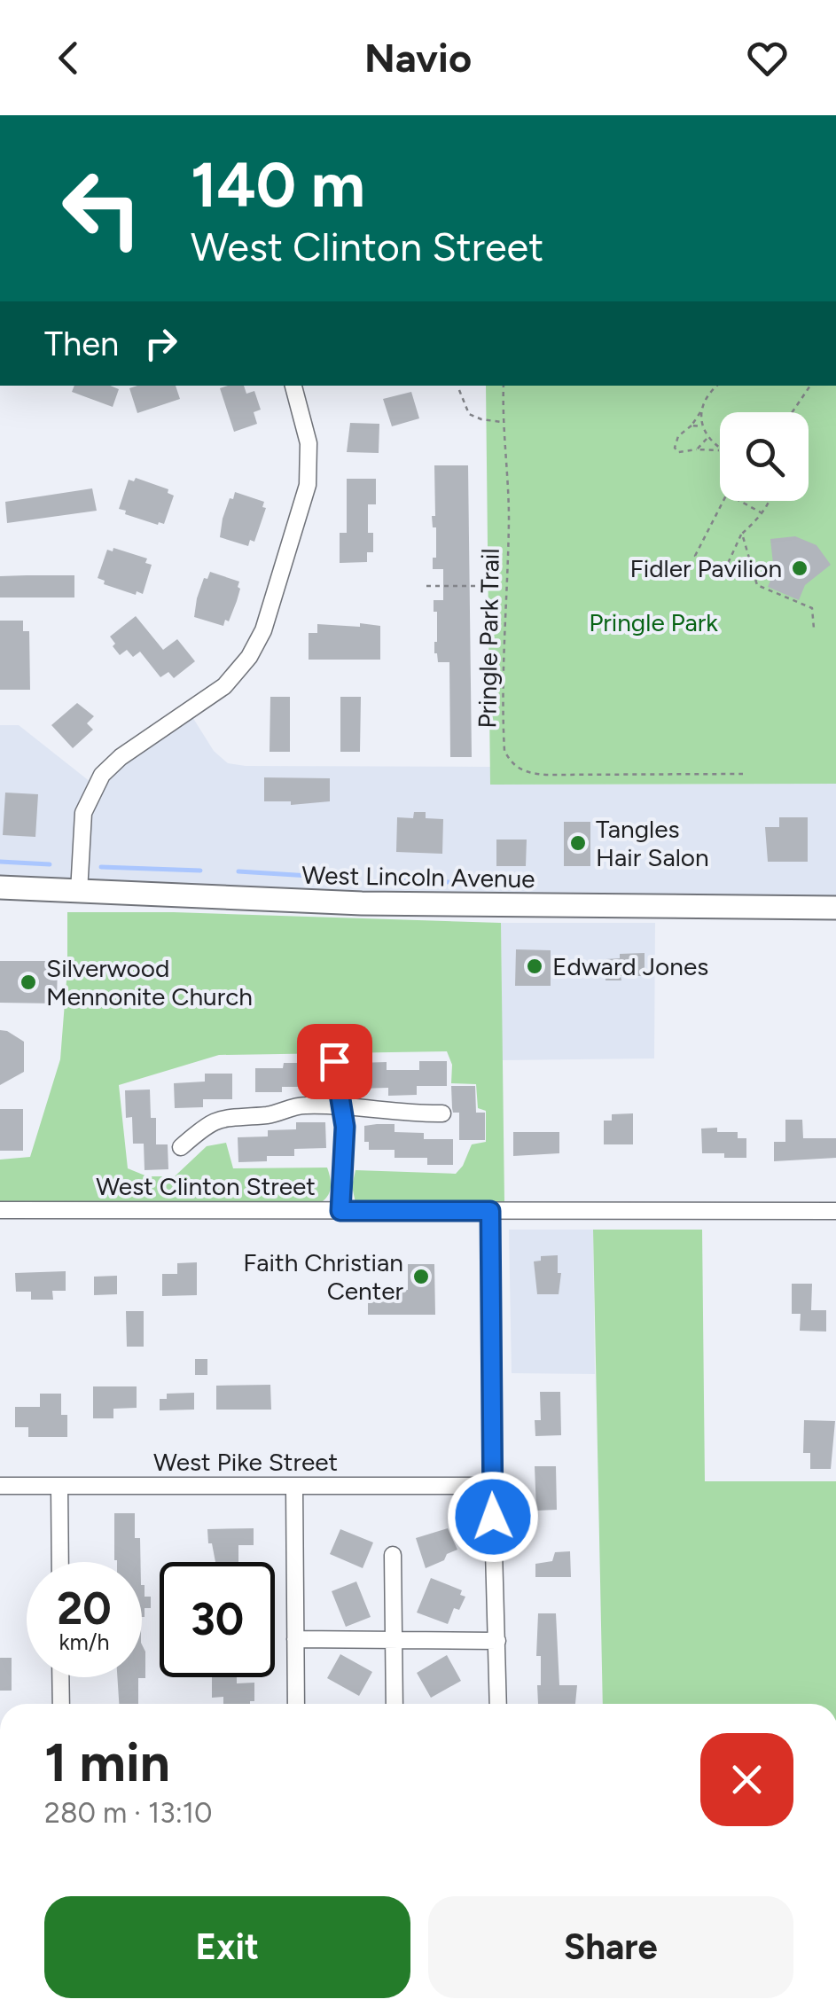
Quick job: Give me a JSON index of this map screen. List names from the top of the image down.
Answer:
{
  "streets": {
    "street": ["West Lincoln Avenue", "West Clinton Street", "West Pike Street"],
    "path": ["Pringle Park Trail"]
  },
  "parks": ["Pringle Park"],
  "places": [
    "Fidler Pavilion",
    "Tangles Hair Salon",
    "Edward Jones",
    "Silverwood Mennonite Church",
    "Faith Christian Center"
  ],
  "page": {
    "header": "Navio",
    "turn": ["140 m", "West Clinton Street"],
    "then": "Then",
    "speed": "20 km/h",
    "limit": "30",
    "heading": ["1 min", "280 m · 13:10"],
    "buttons": ["Exit", "Share"]
  }
}
